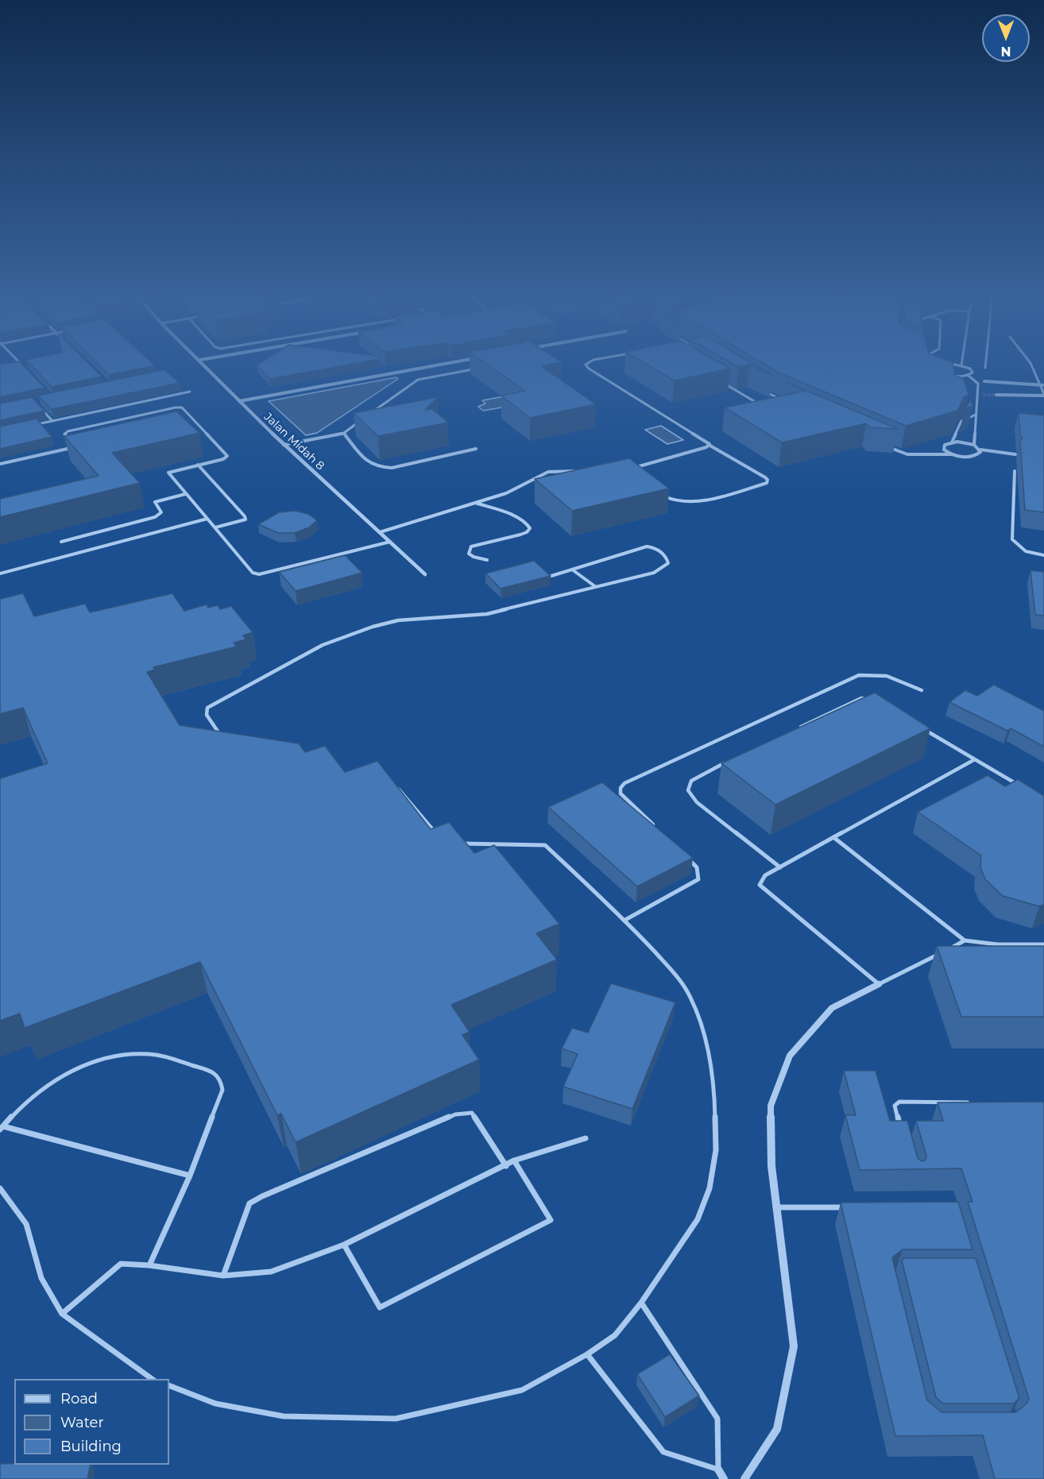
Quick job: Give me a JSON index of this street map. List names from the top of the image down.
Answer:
{
  "streets": {
    "street": ["Jalan Midah 8"]
  },
  "legend": ["Road", "Water", "Building"],
  "north": "bottom"
}
